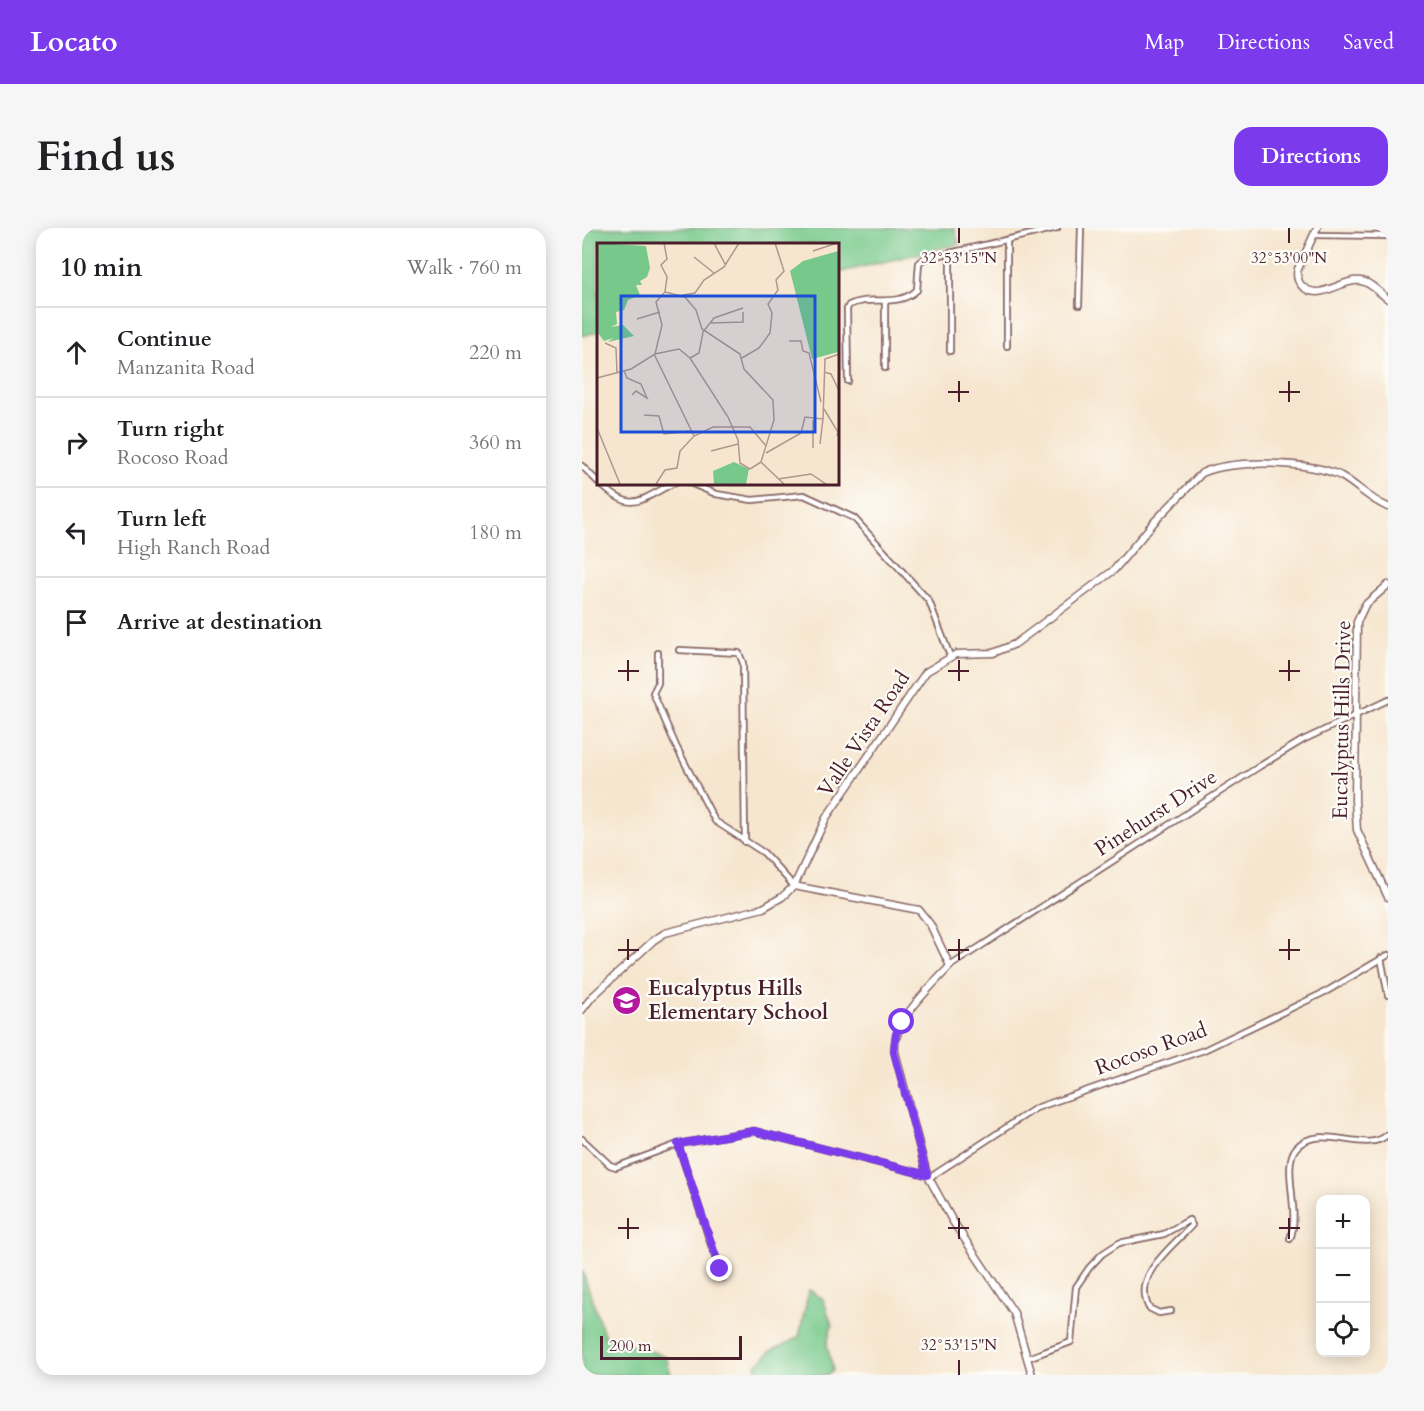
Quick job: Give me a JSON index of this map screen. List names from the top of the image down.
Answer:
{
  "streets": {
    "street": [
      "Eucalyptus Hills Drive",
      "Valle Vista Road",
      "Pinehurst Drive",
      "Rocoso Road"
    ]
  },
  "crossings": [
    ["Eucalyptus Hills Drive", "Pinehurst Drive"]
  ],
  "places": {
    "school or university": ["Eucalyptus Hills Elementary School"]
  },
  "scale_bar": "200 m",
  "page": {
    "header": "Locato",
    "nav": ["Map", "Directions", "Saved"],
    "buttons": "Directions",
    "title": "Find us",
    "heading": ["10 min", "Walk · 760 m"],
    "list": [
      ["Continue", "Manzanita Road", "220 m"],
      ["Turn right", "Rocoso Road", "360 m"],
      ["Turn left", "High Ranch Road", "180 m"],
      "Arrive at destination"
    ],
    "map_buttons": ["+", "−"],
    "scale": "200 m"
  },
  "coordinates": ["32°53'15\"N", "32°53'00\"N"]
}
